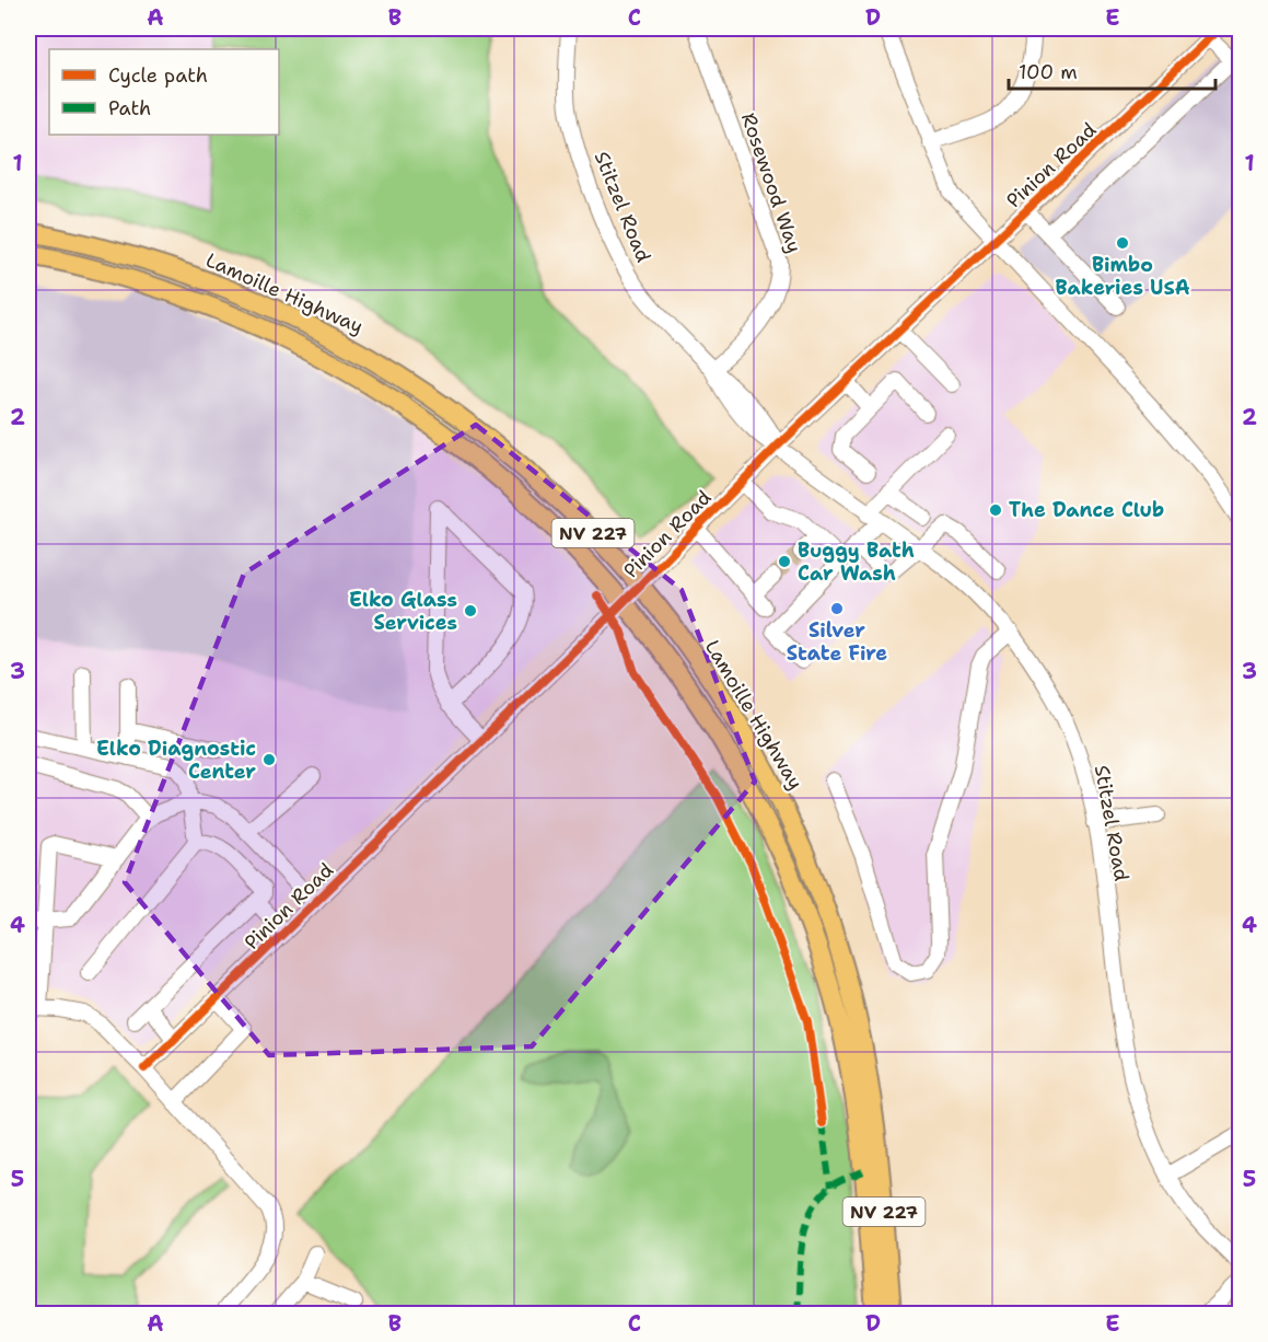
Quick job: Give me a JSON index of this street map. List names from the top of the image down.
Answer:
{
  "streets": {
    "main road": ["Lamoille Highway", "NV 227"],
    "street": ["Pinion Road", "Rosewood Way", "Stitzel Road"]
  },
  "crossings": [
    ["Pinion Road", "Stitzel Road"],
    ["Pinion Road", "Lamoille Highway"],
    ["Rosewood Way", "Stitzel Road"]
  ],
  "places": [
    "Bimbo Bakeries USA",
    "The Dance Club",
    "Buggy Bath Car Wash",
    "Silver State Fire",
    "Elko Glass Services",
    "Elko Diagnostic Center"
  ],
  "legend": ["Cycle path", "Path"],
  "scale_bar": "100 m",
  "grid": {
    "columns": [
      "A",
      "B",
      "C",
      "D",
      "E"
    ],
    "rows": [
      "1",
      "2",
      "3",
      "4",
      "5"
    ]
  }
}
